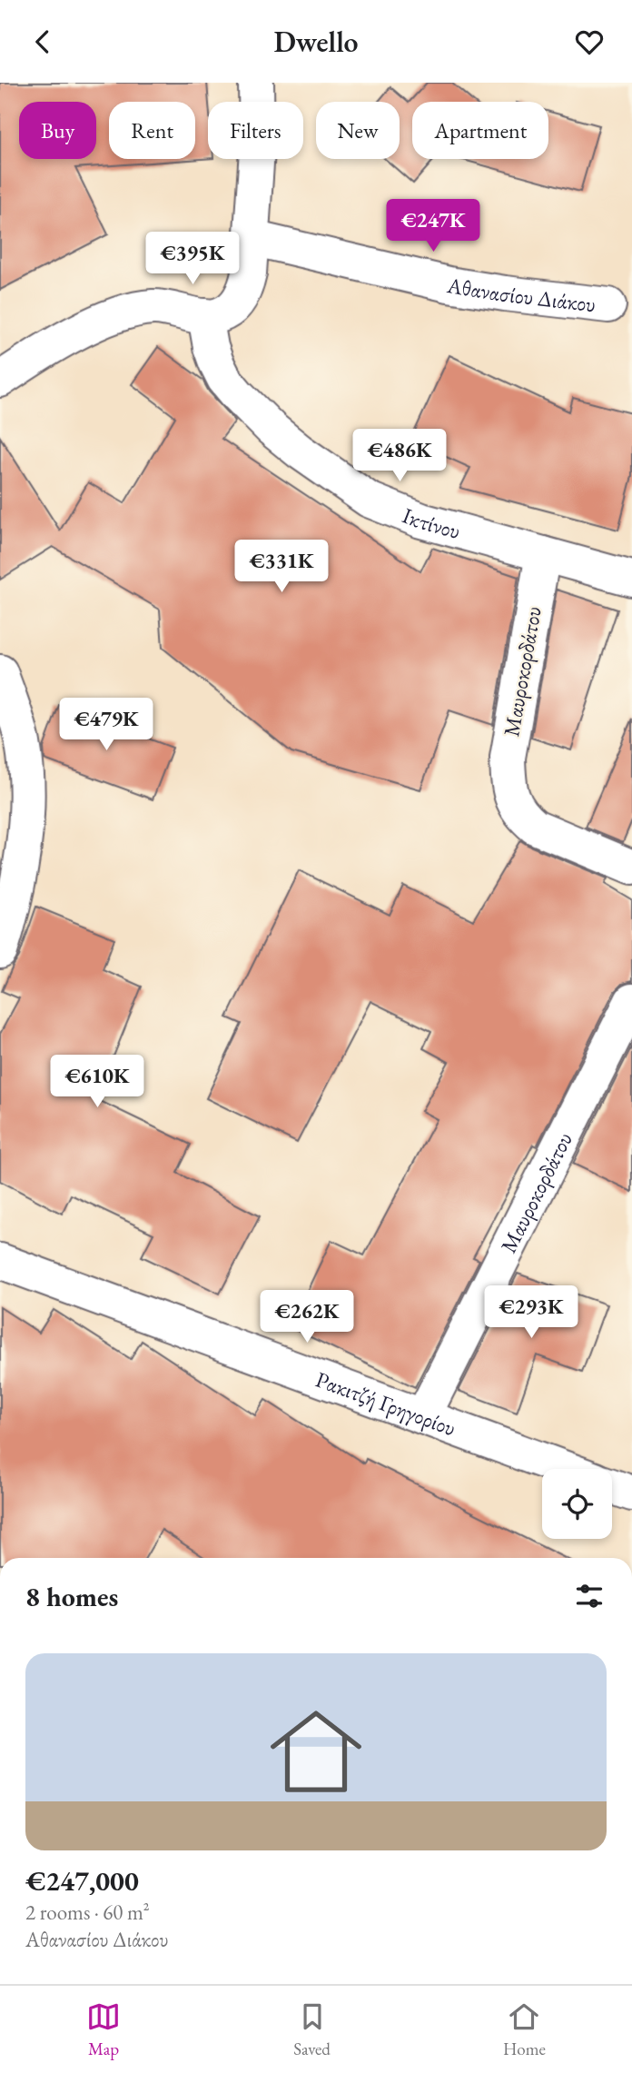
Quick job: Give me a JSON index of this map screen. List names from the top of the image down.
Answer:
{
  "streets": {
    "street": [
      "Αθανασίου Διάκου",
      "Ικτίνου",
      "Μαυροκορδάτου",
      "Ρακιτζή Γρηγορίου"
    ]
  },
  "crossings": [
    ["Ικτίνου", "Μαυροκορδάτου"],
    ["Μαυροκορδάτου", "Ρακιτζή Γρηγορίου"]
  ],
  "page": {
    "header": "Dwello",
    "chip": [
      "Buy",
      "Rent",
      "Filters",
      "New",
      "Apartment"
    ],
    "price": [
      "€247K",
      "€395K",
      "€486K",
      "€331K",
      "€479K",
      "€610K",
      "€293K",
      "€262K"
    ],
    "heading": "8 homes",
    "list": [
      {
        "name": "€247,000",
        "note": "2 rooms · 60 m² · Αθανασίου Διάκου"
      }
    ],
    "tabs": ["Map", "Saved", "Home"]
  }
}
